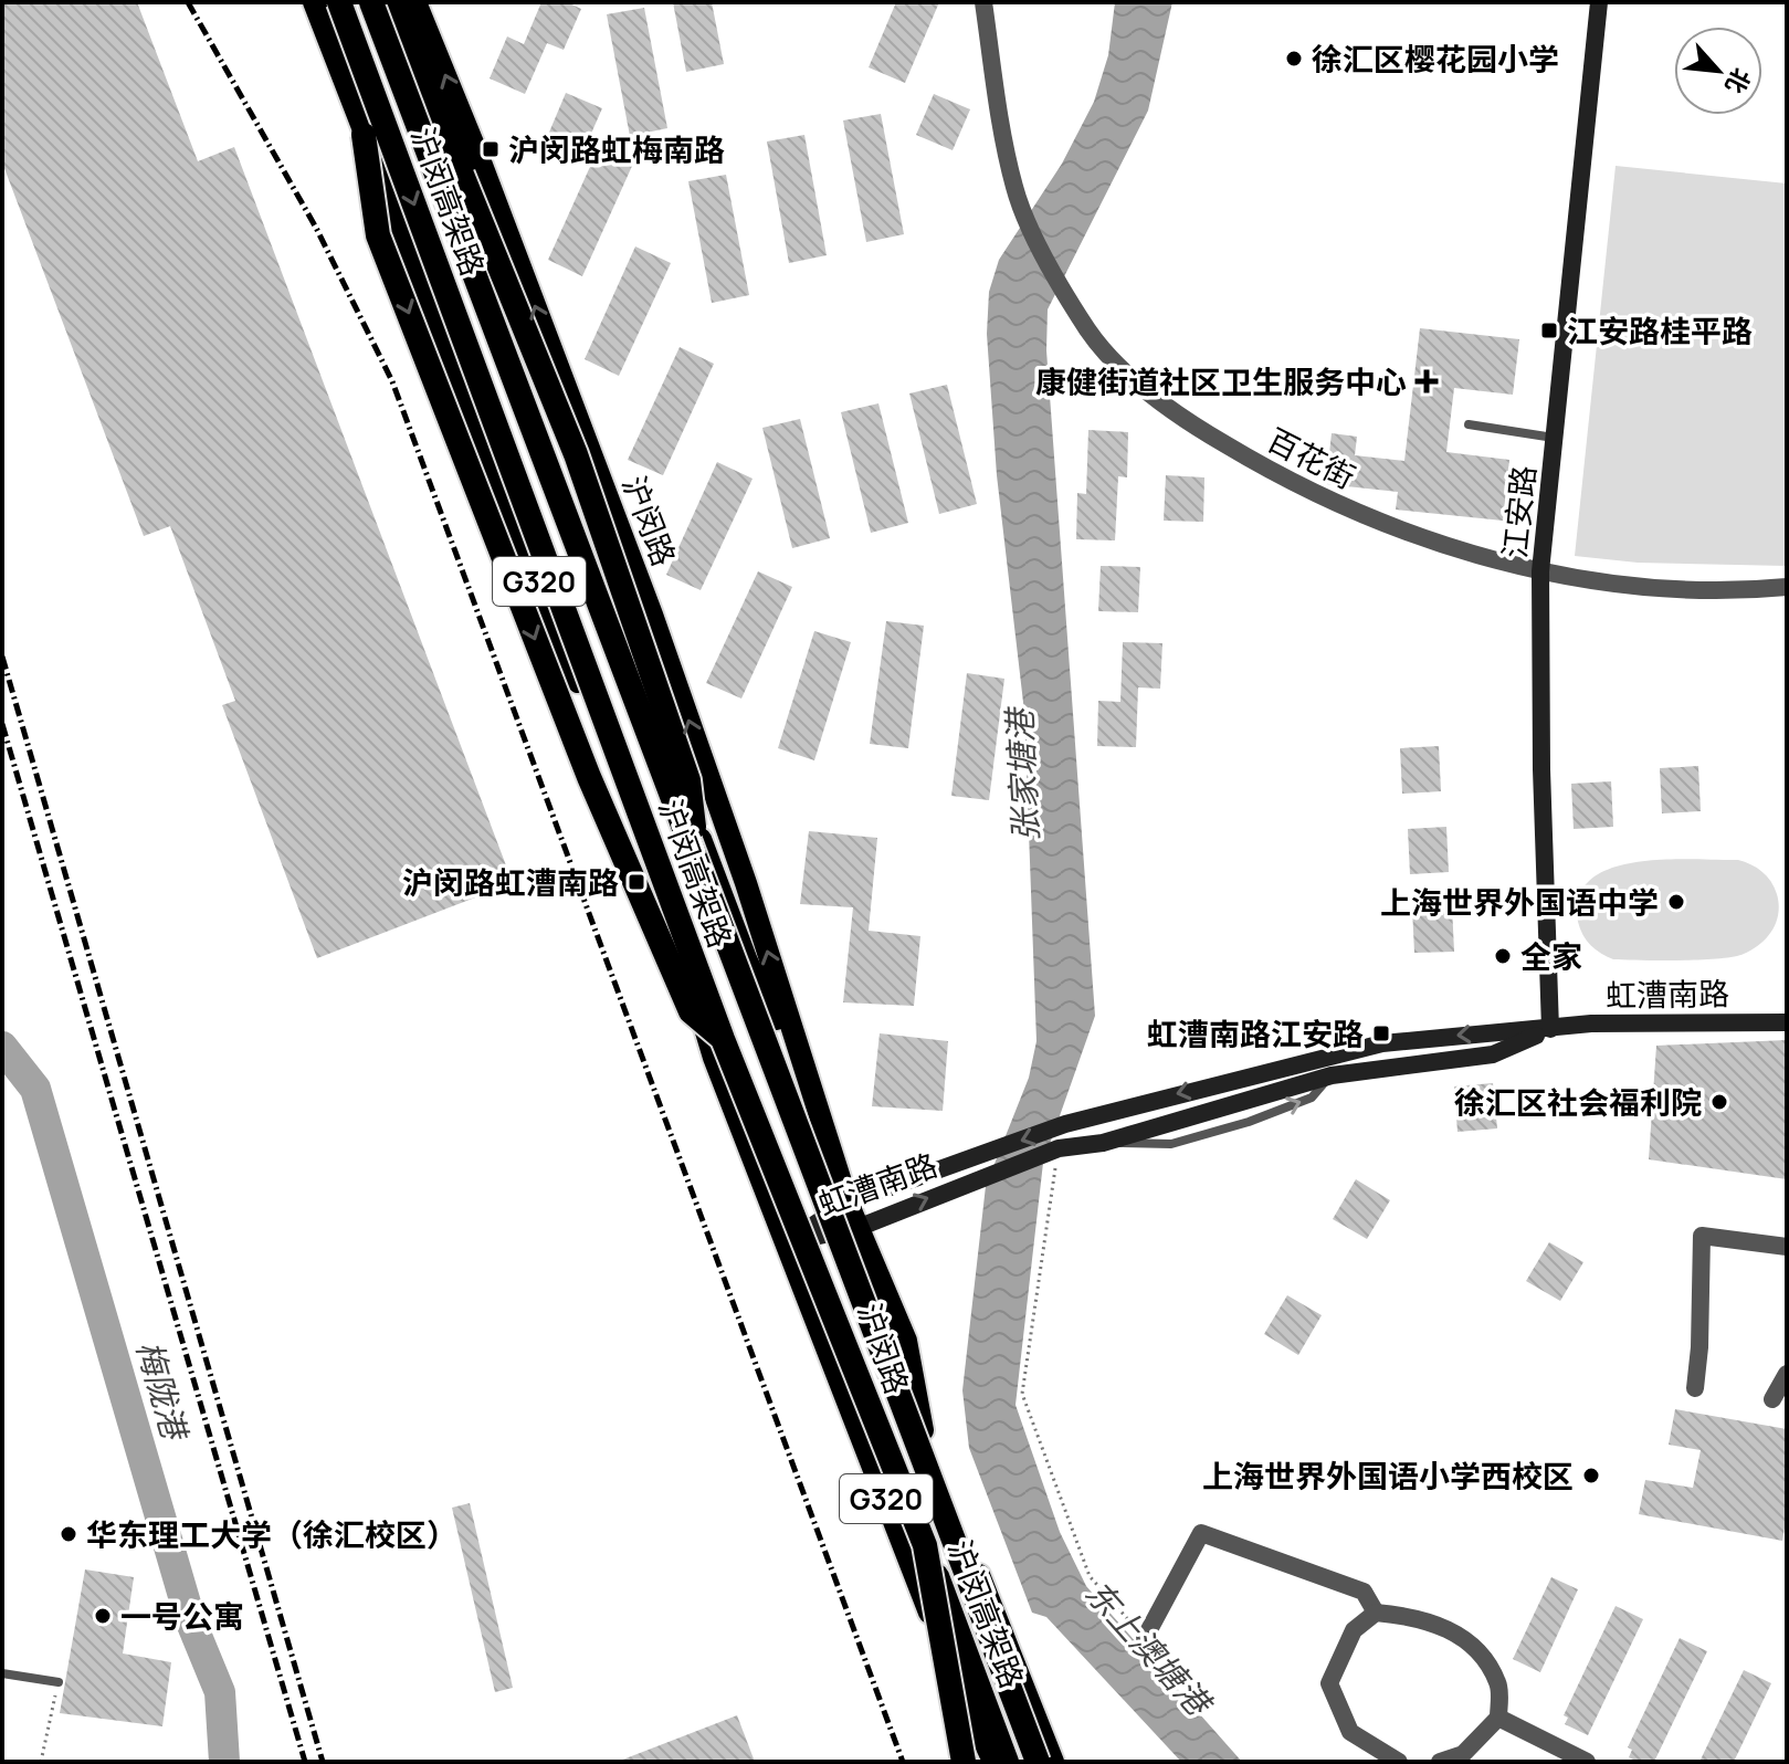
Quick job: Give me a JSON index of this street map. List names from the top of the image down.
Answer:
{
  "streets": {
    "highway": ["沪闵高架路"],
    "main road": [
      "江安路",
      "沪闵路",
      "G320",
      "虹漕南路"
    ],
    "street": ["百花街"]
  },
  "crossings": [
    ["沪闵高架路", "沪闵路"],
    ["百花街", "江安路"],
    ["江安路", "虹漕南路"],
    ["沪闵路", "虹漕南路"]
  ],
  "water": ["张家塘港", "梅陇港", "东上澳塘港"],
  "places": {
    "other": [
      "徐汇区樱花园小学",
      "上海世界外国语中学",
      "全家",
      "徐汇区社会福利院",
      "上海世界外国语小学西校区",
      "华东理工大学（徐汇校区）",
      "一号公寓"
    ],
    "transit": [
      "沪闵路虹梅南路",
      "江安路桂平路",
      "沪闵路虹漕南路",
      "虹漕南路江安路"
    ],
    "health": ["康健街道社区卫生服务中心"]
  },
  "north": "bottom right"
}
